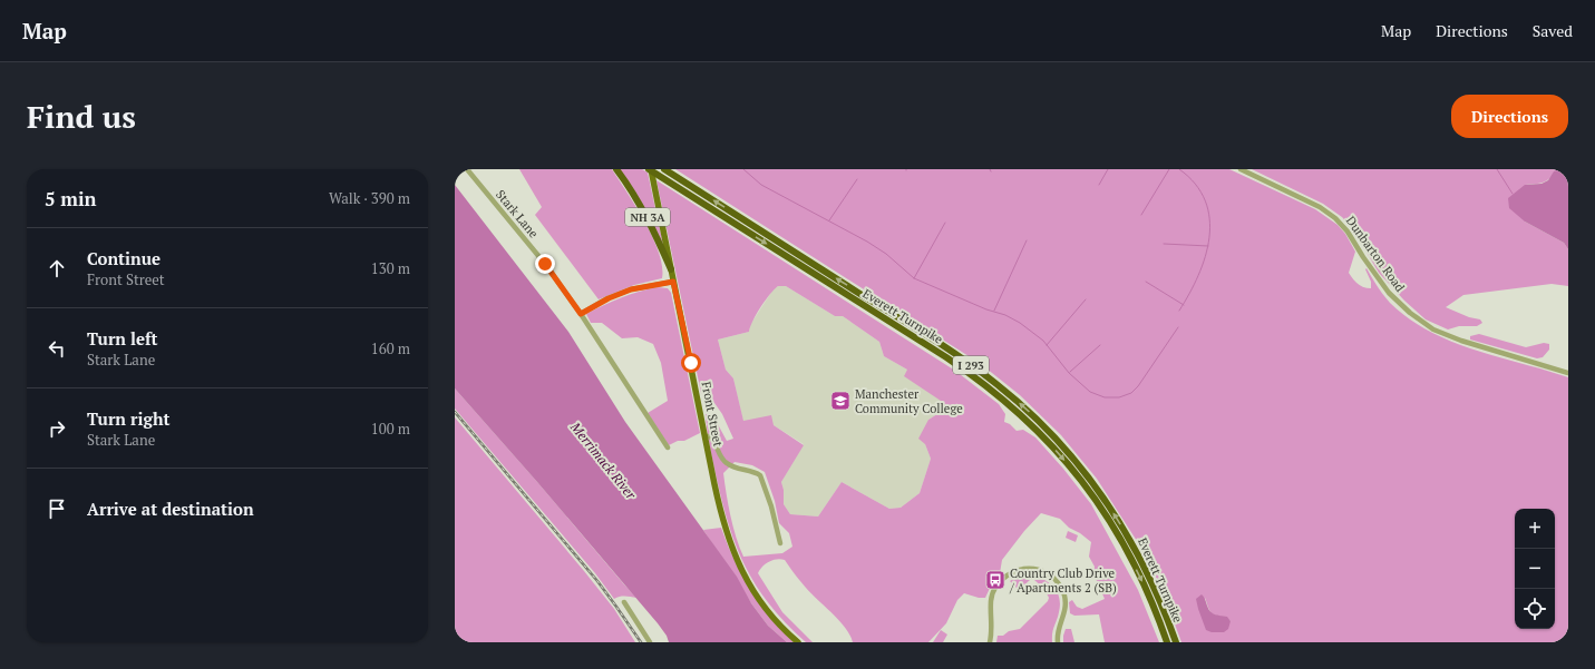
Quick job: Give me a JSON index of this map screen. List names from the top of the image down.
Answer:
{
  "streets": {
    "highway": ["NH 3A", "Everett Turnpike", "I 293"],
    "main road": ["Front Street"],
    "street": ["Stark Lane", "Dunbarton Road"]
  },
  "crossings": [
    ["NH 3A", "Front Street"],
    ["Everett Turnpike", "Front Street"]
  ],
  "water": ["Merrimack River"],
  "places": {
    "school or university": ["Manchester Community College"],
    "bus stop": ["Country Club Drive / Apartments 2 (SB)"]
  },
  "page": {
    "header": "Map",
    "nav": ["Map", "Directions", "Saved"],
    "buttons": "Directions",
    "title": "Find us",
    "heading": ["5 min", "Walk · 390 m"],
    "list": [
      ["Continue", "Front Street", "130 m"],
      ["Turn left", "Stark Lane", "160 m"],
      ["Turn right", "Stark Lane", "100 m"],
      "Arrive at destination"
    ],
    "map_buttons": ["+", "−"]
  }
}
